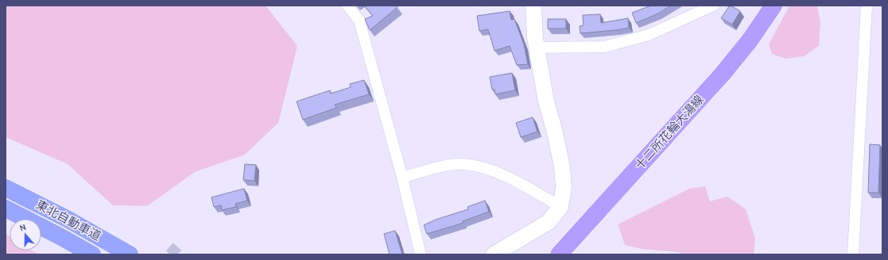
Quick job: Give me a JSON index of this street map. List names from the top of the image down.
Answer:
{
  "streets": {
    "highway": ["東北自動車道"],
    "main road": ["十二所花輪大湯線"]
  },
  "north": "top"
}
